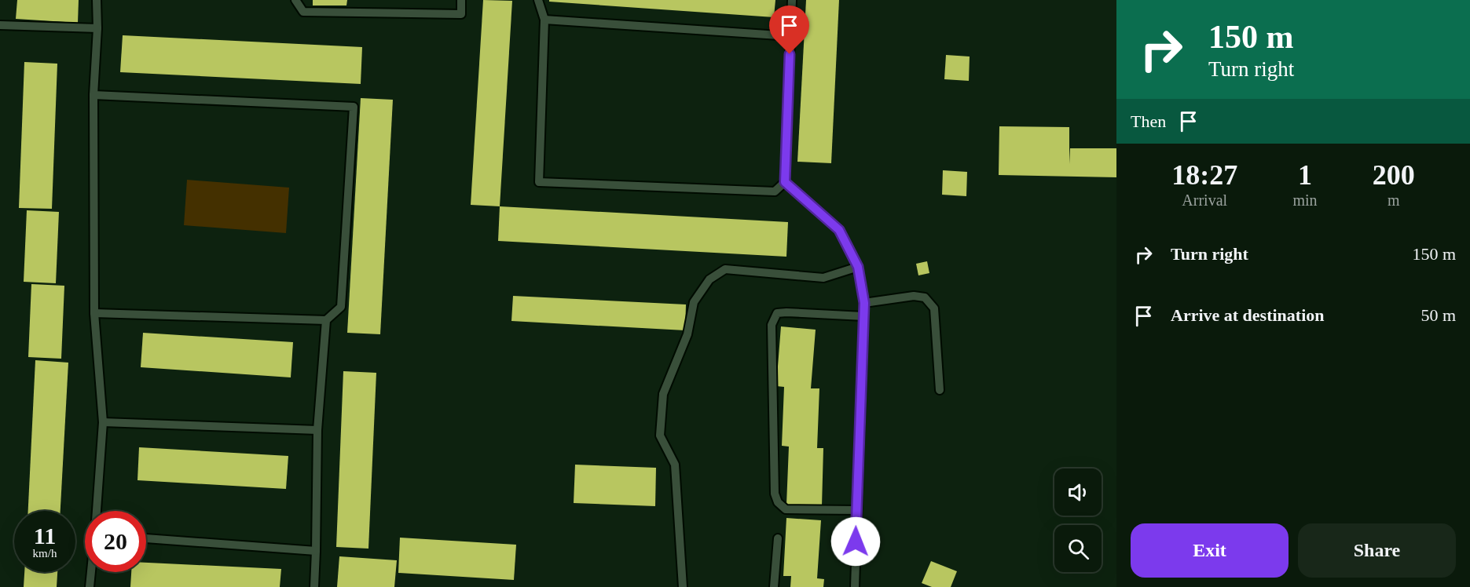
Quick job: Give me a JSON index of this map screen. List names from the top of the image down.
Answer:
{
  "page": {
    "turn": ["150 m", "Turn right"],
    "then": "Then",
    "eta": [
      "18:27",
      "Arrival",
      "1",
      "min",
      "200",
      "m"
    ],
    "list": [
      {
        "name": "Turn right",
        "value": "150 m"
      },
      {
        "name": "Arrive at destination",
        "value": "50 m"
      }
    ],
    "speed": "11 km/h",
    "limit": "20",
    "buttons": ["Exit", "Share"]
  }
}
